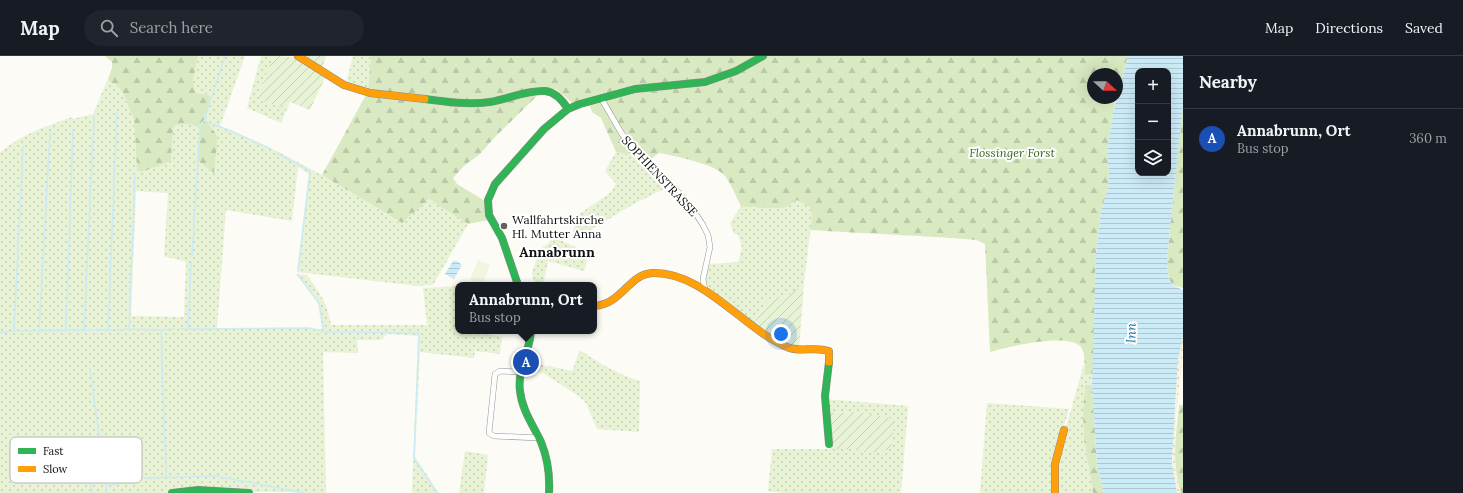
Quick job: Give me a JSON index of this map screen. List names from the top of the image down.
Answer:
{
  "streets": {
    "street": ["SOPHIENSTRASSE"]
  },
  "districts": ["Annabrunn"],
  "water": ["Inn"],
  "parks": ["Flossinger Forst"],
  "places": ["Wallfahrtskirche Hl. Mutter Anna"],
  "legend": ["Fast", "Slow"],
  "north": "right",
  "page": {
    "header": "Map",
    "search": "Search here",
    "nav": ["Map", "Directions", "Saved"],
    "heading": "Nearby",
    "map_buttons": ["+", "−"],
    "list": [
      {
        "mark": "A",
        "name": "Annabrunn, Ort",
        "note": "Bus stop",
        "value": "360 m"
      }
    ],
    "popup": ["Annabrunn, Ort", "Bus stop"],
    "pins": "A"
  }
}
